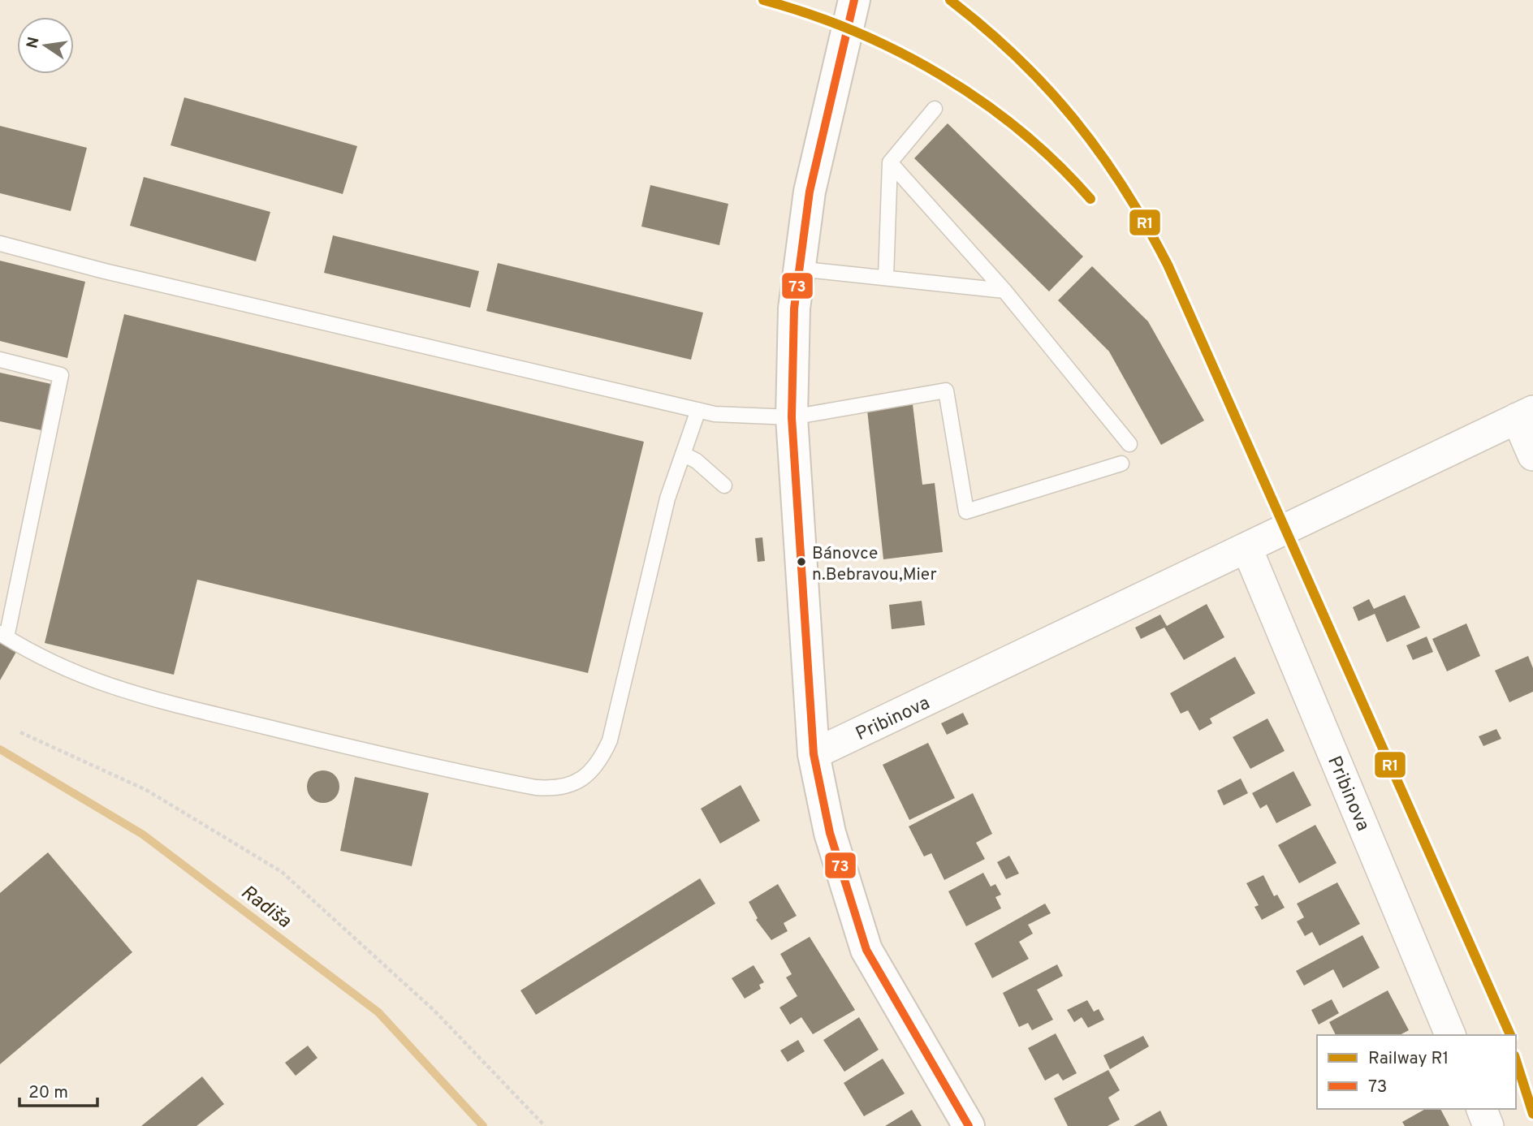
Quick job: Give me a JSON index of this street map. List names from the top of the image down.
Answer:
{
  "streets": {
    "street": ["Pribinova"]
  },
  "water": ["Radiša"],
  "places": ["Bánovce n.Bebravou,Mier"],
  "lines": ["rail line R1", "transit line 73"],
  "legend": ["Railway R1", "73"],
  "scale_bar": "20 m",
  "north": "left"
}
